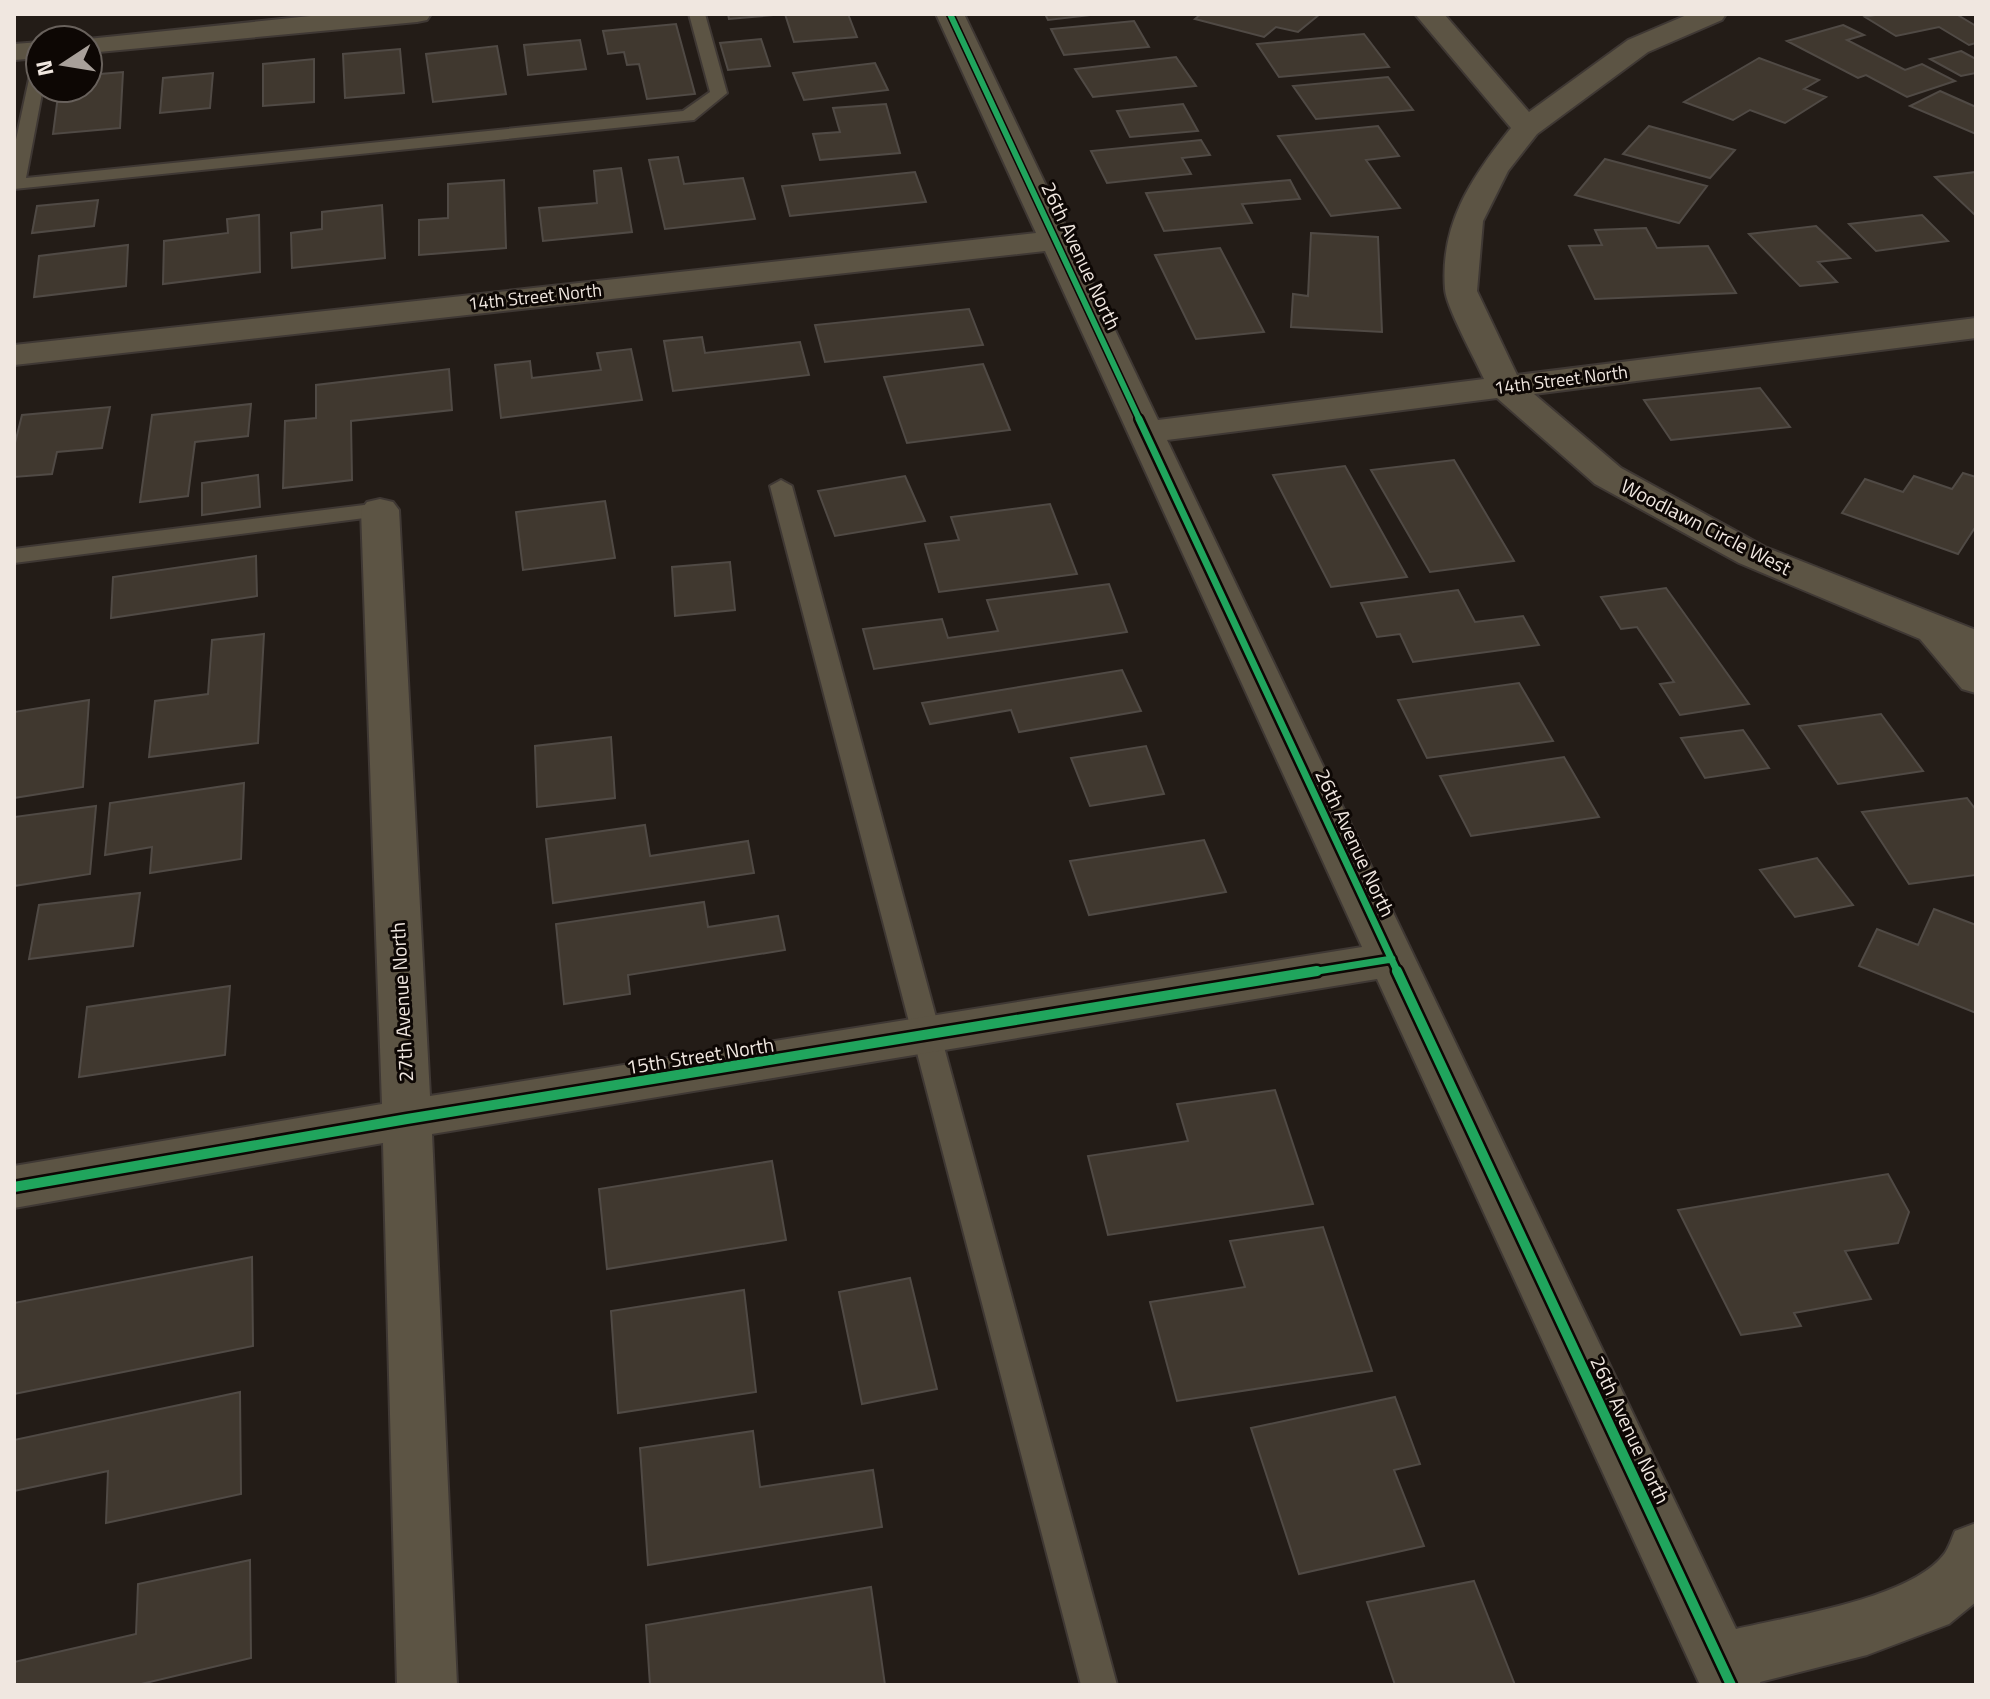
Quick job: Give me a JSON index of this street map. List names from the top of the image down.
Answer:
{
  "streets": {
    "street": [
      "26th Avenue North",
      "14th Street North",
      "Woodlawn Circle West",
      "27th Avenue North",
      "15th Street North"
    ]
  },
  "crossings": [
    ["26th Avenue North", "14th Street North"],
    ["26th Avenue North", "15th Street North"],
    ["14th Street North", "Woodlawn Circle West"],
    ["27th Avenue North", "15th Street North"]
  ],
  "north": "left"
}
